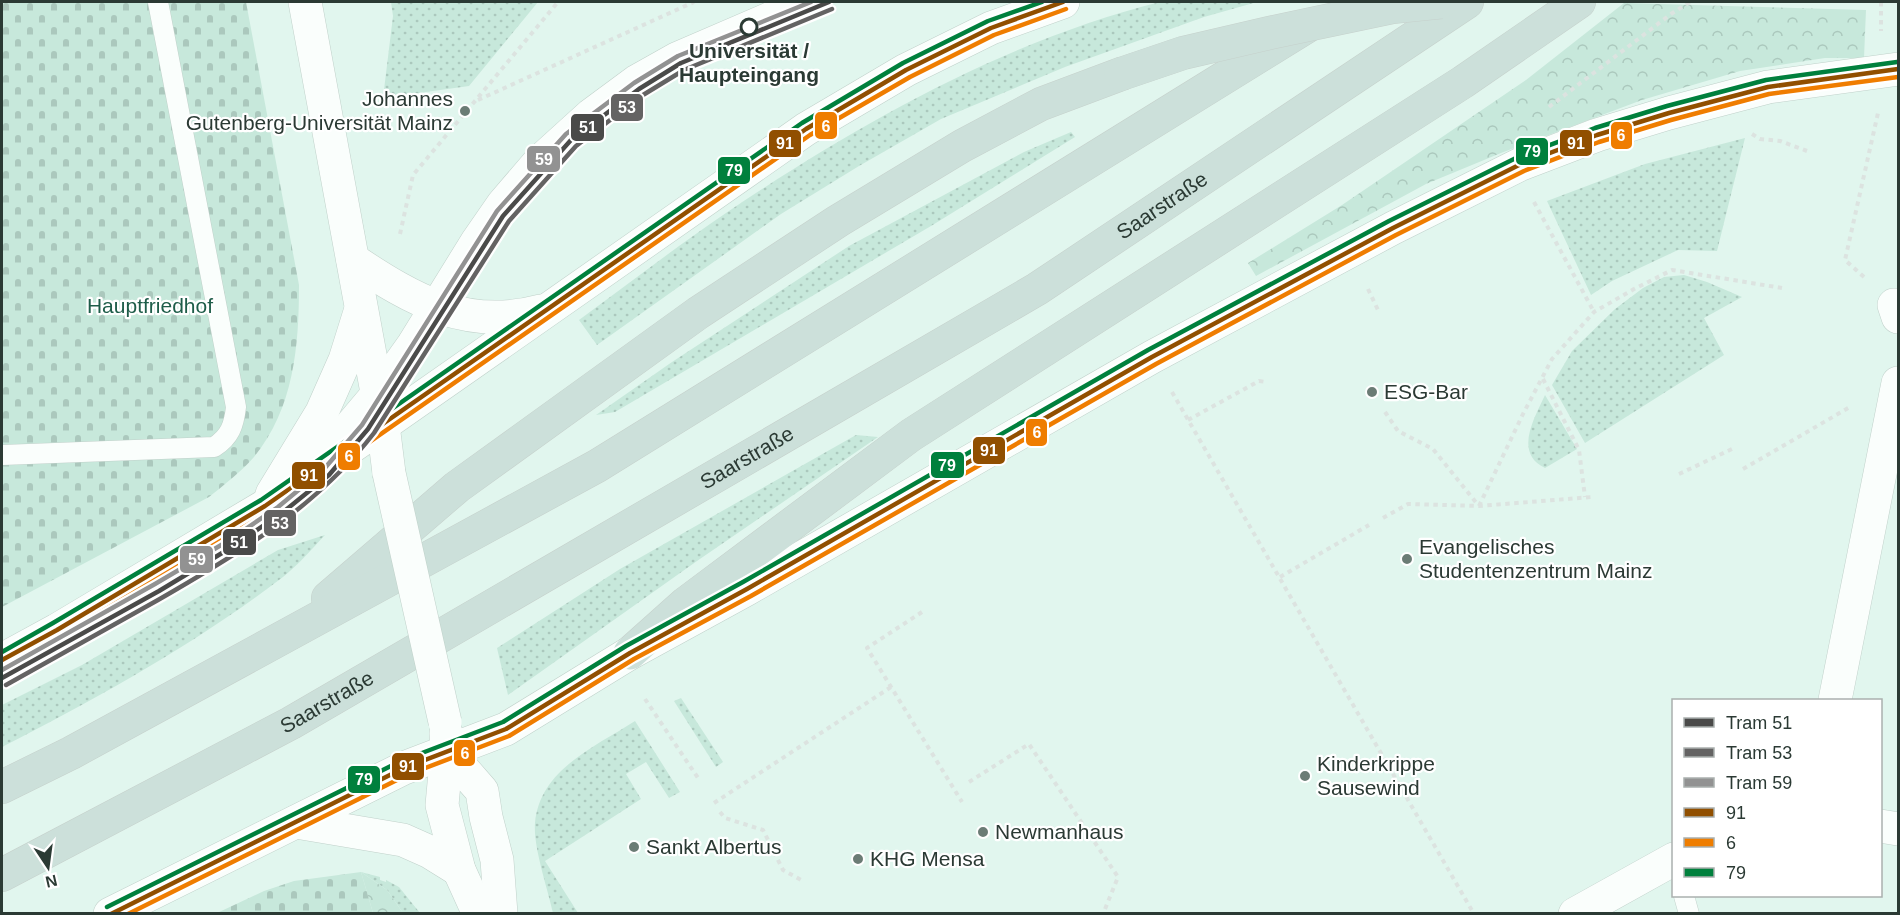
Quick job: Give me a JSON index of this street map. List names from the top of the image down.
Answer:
{
  "streets": {
    "highway": ["Saarstraße"]
  },
  "parks": ["Hauptfriedhof"],
  "places": [
    "Universität / Haupteingang",
    "Johannes Gutenberg-Universität Mainz",
    "ESG-Bar",
    "Evangelisches Studentenzentrum Mainz",
    "Kinderkrippe Sausewind",
    "Newmanhaus",
    "Sankt Albertus",
    "KHG Mensa"
  ],
  "lines": [
    "tram line 51",
    "tram line 59",
    "transit line 91",
    "transit line 79",
    "tram line 53",
    "transit line 6"
  ],
  "legend": [
    "Tram 51",
    "Tram 53",
    "Tram 59",
    "91",
    "6",
    "79"
  ],
  "north": "bottom"
}
